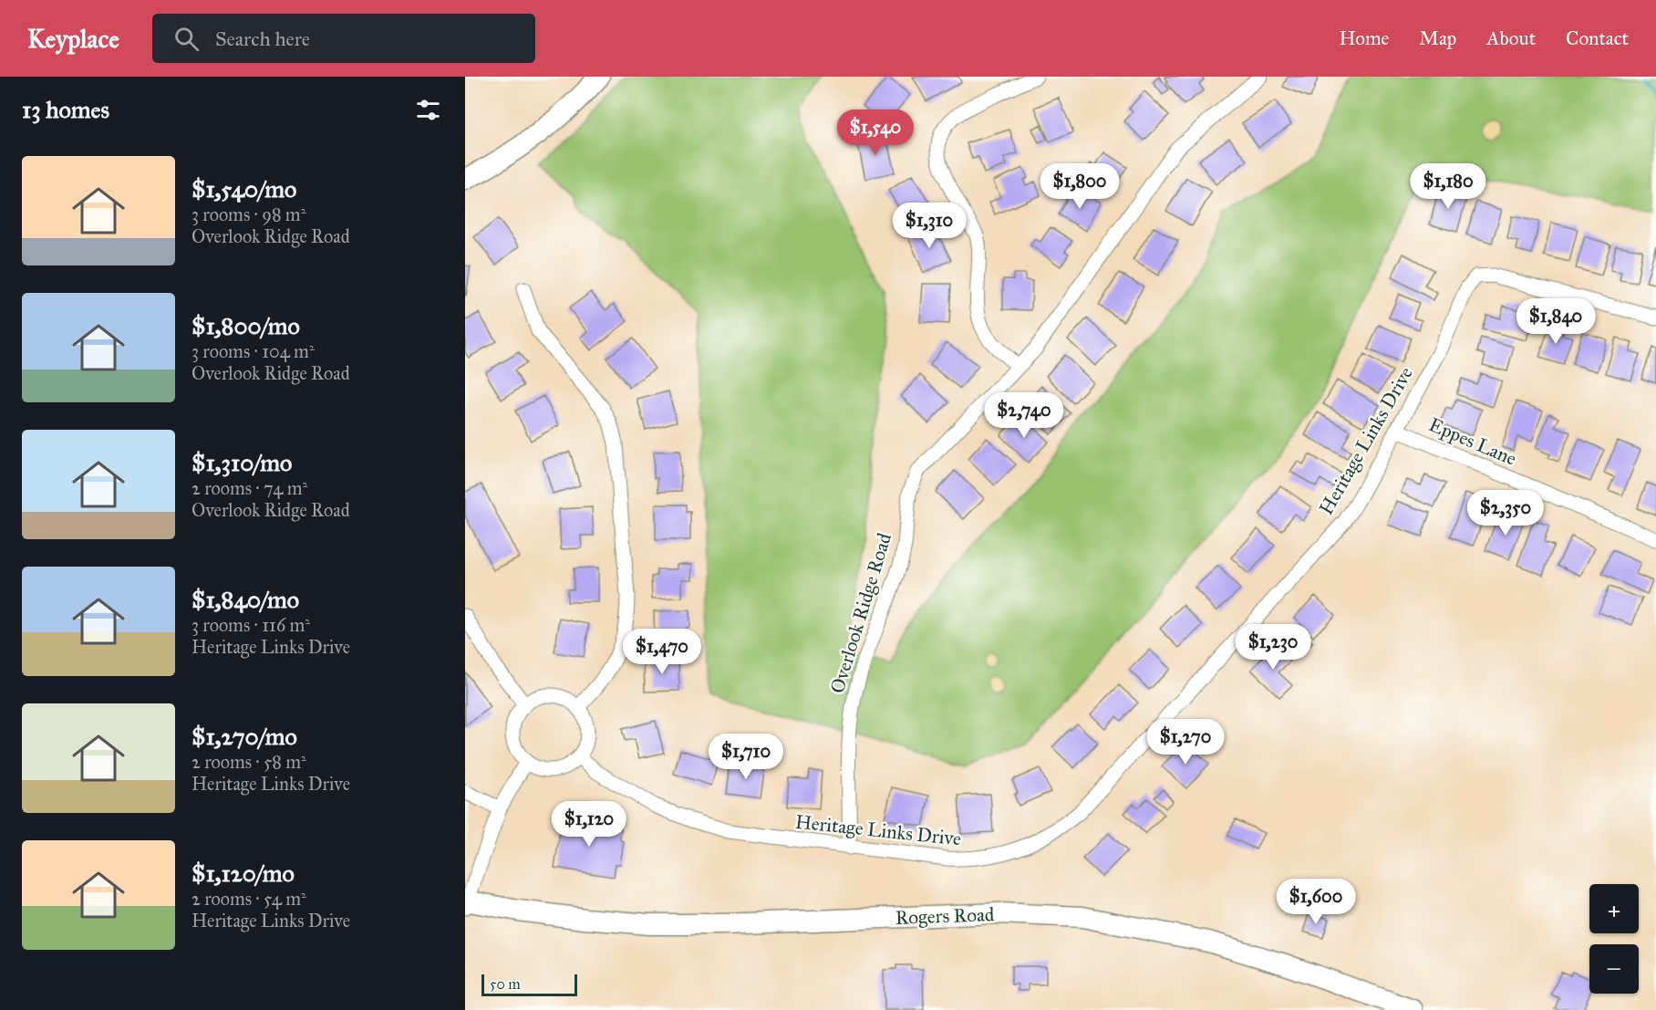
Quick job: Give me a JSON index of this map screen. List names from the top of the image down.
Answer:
{
  "streets": {
    "main road": ["Rogers Road"],
    "street": ["Heritage Links Drive", "Eppes Lane", "Overlook Ridge Road"]
  },
  "crossings": [
    ["Heritage Links Drive", "Eppes Lane"],
    ["Heritage Links Drive", "Overlook Ridge Road"]
  ],
  "scale_bar": "50 m",
  "page": {
    "header": "Keyplace",
    "search": "Search here",
    "nav": [
      "Home",
      "Map",
      "About",
      "Contact"
    ],
    "heading": "13 homes",
    "price": [
      "$1,540",
      "$1,800",
      "$1,180",
      "$1,310",
      "$1,840",
      "$2,740",
      "$2,350",
      "$1,230",
      "$1,470",
      "$1,270",
      "$1,710",
      "$1,120",
      "$1,600"
    ],
    "list": [
      {
        "name": "$1,540/mo",
        "note": "3 rooms · 98 m² · Overlook Ridge Road"
      },
      {
        "name": "$1,800/mo",
        "note": "3 rooms · 104 m² · Overlook Ridge Road"
      },
      {
        "name": "$1,310/mo",
        "note": "2 rooms · 74 m² · Overlook Ridge Road"
      },
      {
        "name": "$1,840/mo",
        "note": "3 rooms · 116 m² · Heritage Links Drive"
      },
      {
        "name": "$1,270/mo",
        "note": "2 rooms · 58 m² · Heritage Links Drive"
      },
      {
        "name": "$1,120/mo",
        "note": "2 rooms · 54 m² · Heritage Links Drive"
      }
    ],
    "map_buttons": ["+", "−"],
    "scale": "50 m"
  }
}
